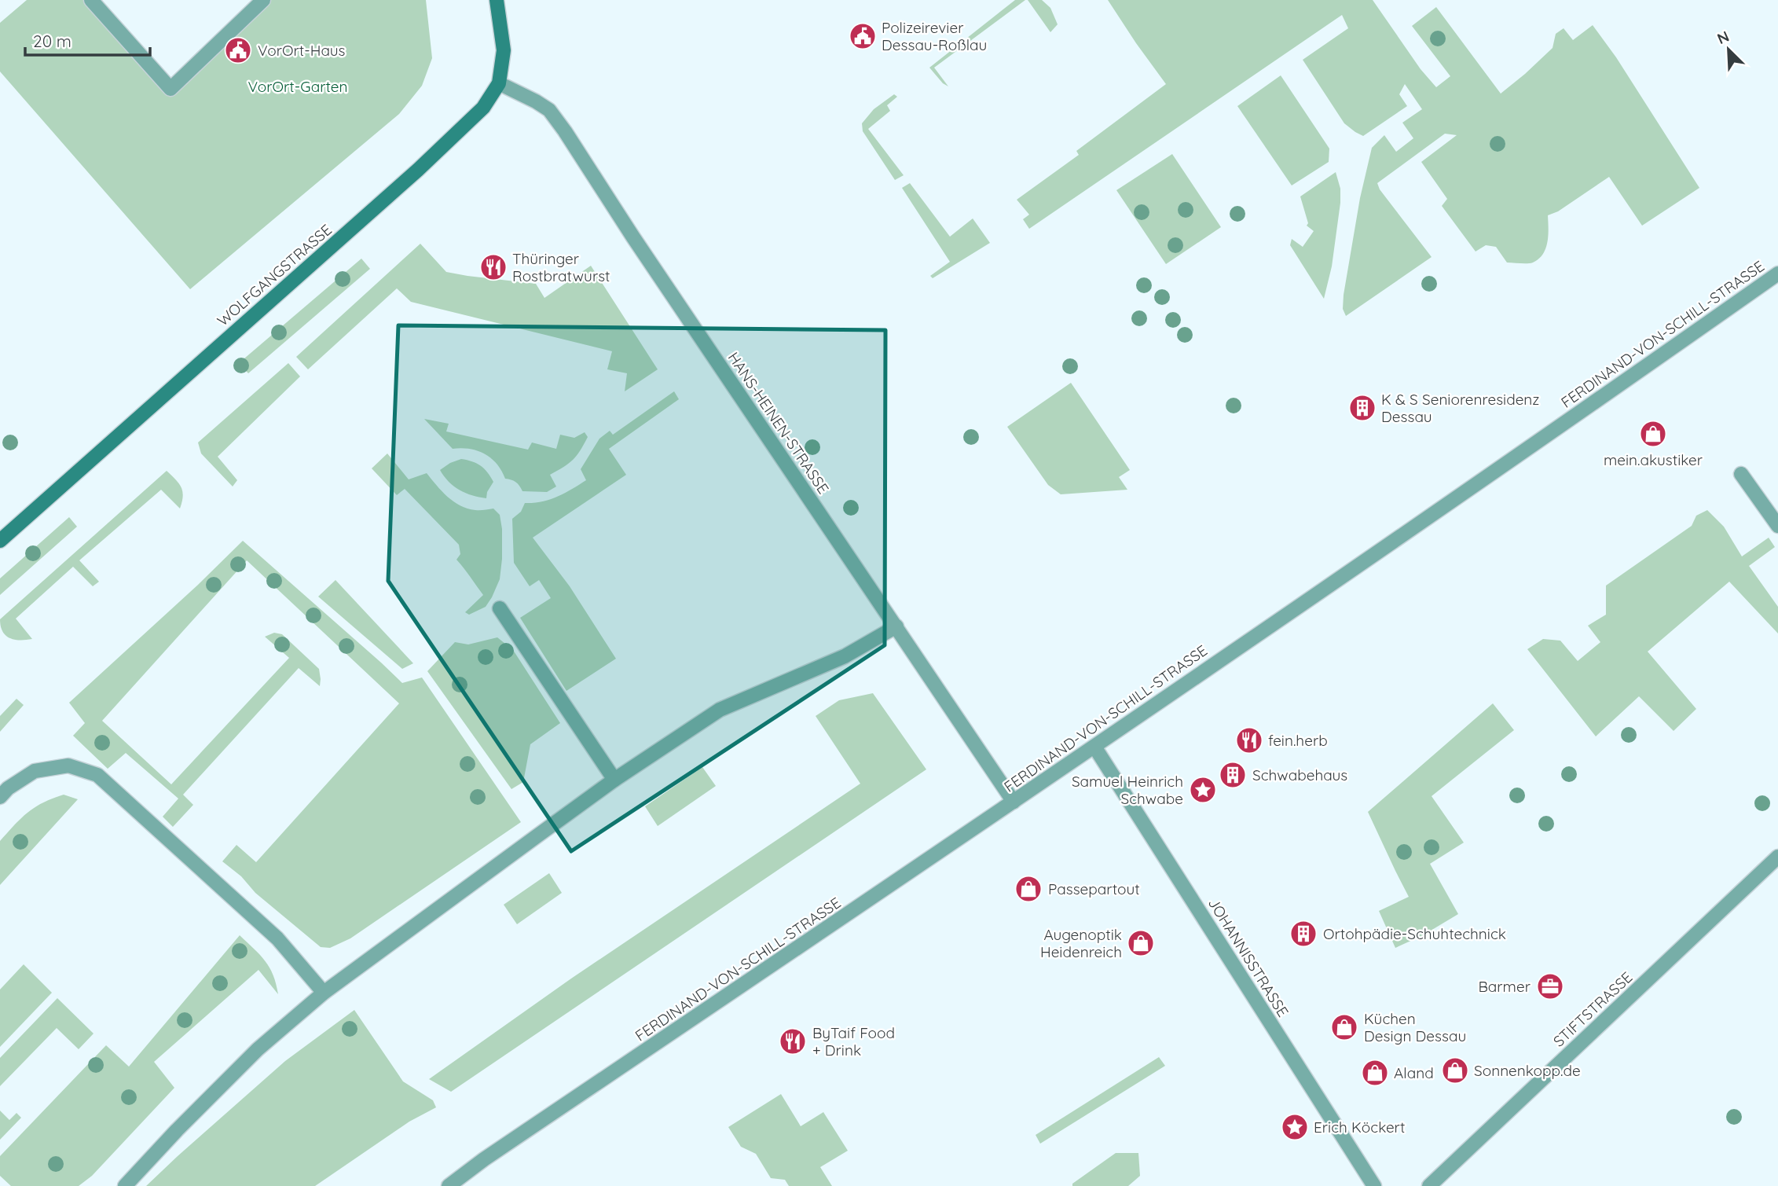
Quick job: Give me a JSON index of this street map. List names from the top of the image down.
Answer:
{
  "streets": {
    "main road": ["WOLFGANGSTRASSE"],
    "street": [
      "FERDINAND-VON-SCHILL-STRASSE",
      "HANS-HEINEN-STRASSE",
      "JOHANNISSTRASSE",
      "STIFTSTRASSE"
    ]
  },
  "crossings": [
    ["WOLFGANGSTRASSE", "HANS-HEINEN-STRASSE"],
    ["FERDINAND-VON-SCHILL-STRASSE", "HANS-HEINEN-STRASSE"],
    ["FERDINAND-VON-SCHILL-STRASSE", "JOHANNISSTRASSE"]
  ],
  "parks": ["VorOrt-Garten"],
  "places": {
    "public building": ["Polizeirevier Dessau-Roßlau", "VorOrt-Haus"],
    "restaurant": ["Thüringer Rostbratwurst", "fein.herb", "ByTaif Food + Drink"],
    "building": ["K & S Seniorenresidenz Dessau", "Schwabehaus", "Ortohpädie-Schuhtechnick"],
    "shop": [
      "mein.akustiker",
      "Passepartout",
      "Augenoptik Heidenreich",
      "Küchen Design Dessau",
      "Sonnenkopp.de",
      "Aland"
    ],
    "place": ["Samuel Heinrich Schwabe", "Erich Köckert"],
    "office": ["Barmer"]
  },
  "scale_bar": "20 m",
  "north": "top left"
}
